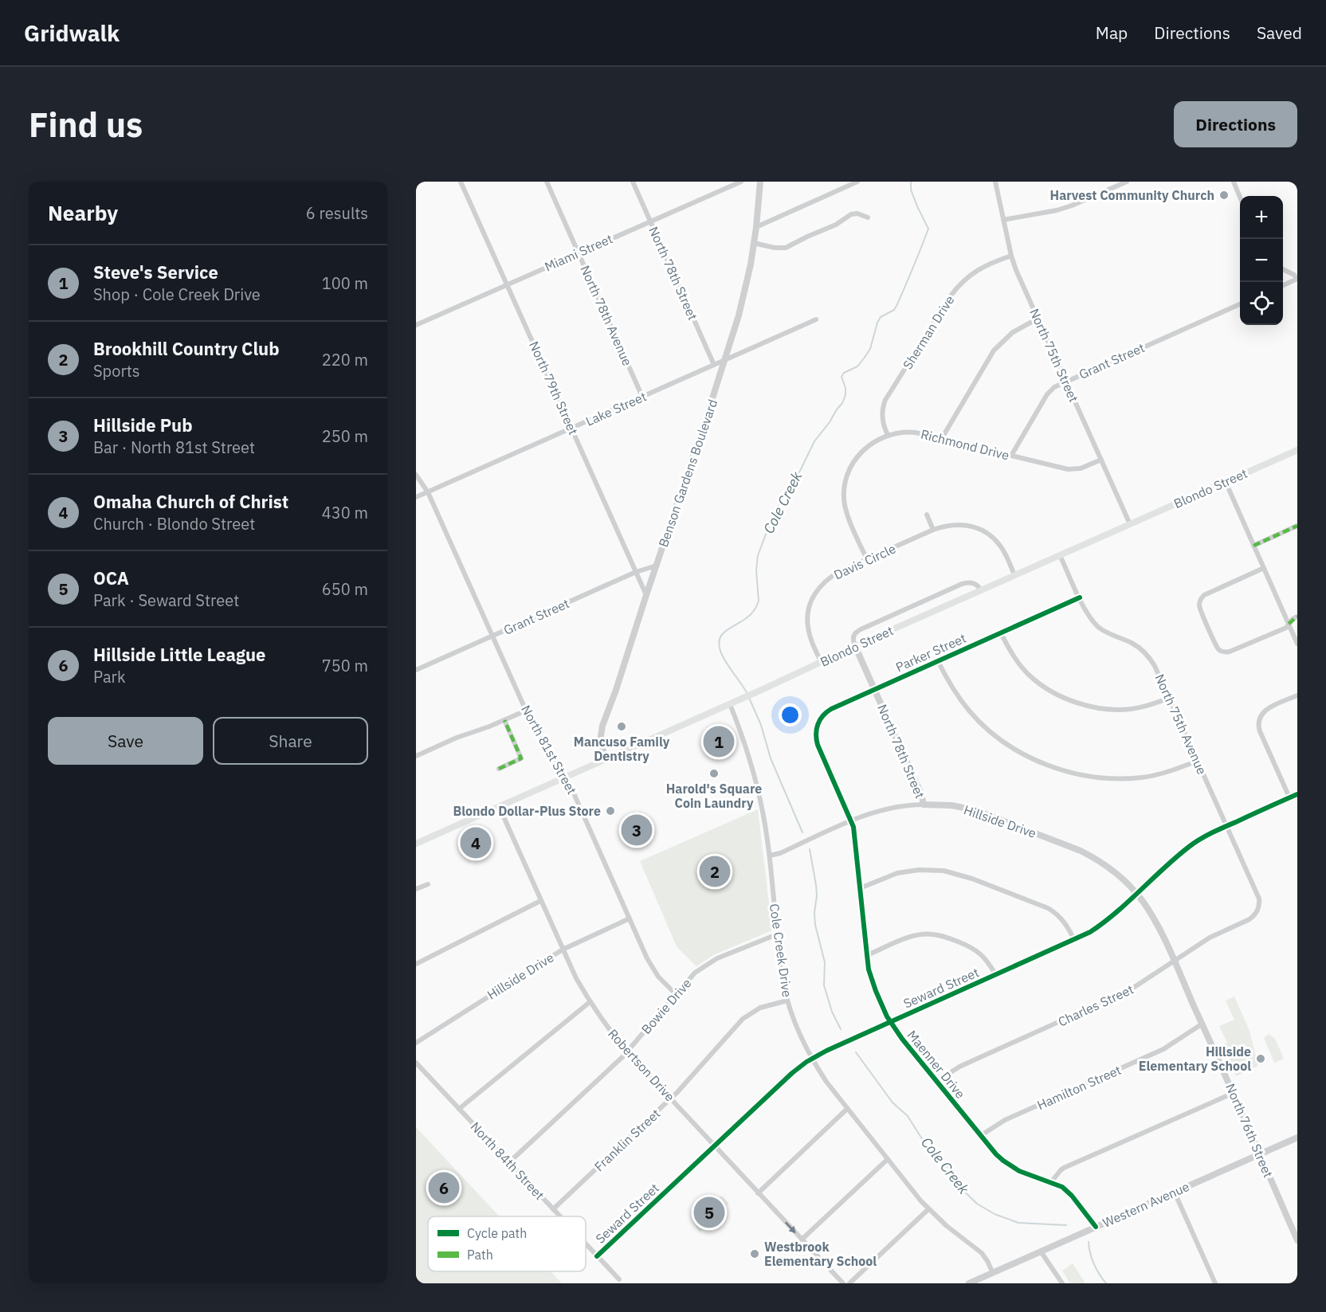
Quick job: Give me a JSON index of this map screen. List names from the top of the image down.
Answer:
{
  "streets": {
    "main road": ["Blondo Street"],
    "street": [
      "Miami Street",
      "North 78th Street",
      "North 78th Avenue",
      "Sherman Drive",
      "North 75th Street",
      "Grant Street",
      "North 79th Street",
      "Lake Street",
      "Richmond Drive",
      "Benson Gardens Boulevard",
      "Davis Circle",
      "Parker Street",
      "North 75th Avenue",
      "North 81st Street",
      "Hillside Drive",
      "Cole Creek Drive",
      "Seward Street",
      "Charles Street",
      "Bowie Drive",
      "Maenner Drive",
      "Robertson Drive",
      "Hamilton Street",
      "North 76th Street",
      "Franklin Street",
      "North 84th Street",
      "Western Avenue"
    ]
  },
  "crossings": [
    ["Miami Street", "North 78th Street"],
    ["Miami Street", "North 78th Avenue"],
    ["Miami Street", "North 79th Street"],
    ["North 78th Street", "Lake Street"],
    ["North 78th Street", "Blondo Street"],
    ["North 78th Street", "Parker Street"],
    ["North 78th Street", "Hillside Drive"],
    ["North 78th Avenue", "Lake Street"],
    ["Sherman Drive", "North 75th Street"],
    ["Sherman Drive", "Richmond Drive"],
    ["North 75th Street", "Grant Street"],
    ["North 75th Street", "Richmond Drive"],
    ["North 75th Street", "Blondo Street"],
    ["Grant Street", "North 79th Street"],
    ["Grant Street", "Richmond Drive"],
    ["Grant Street", "Benson Gardens Boulevard"],
    ["Grant Street", "North 81st Street"],
    ["North 79th Street", "Lake Street"],
    ["North 79th Street", "Benson Gardens Boulevard"],
    ["Lake Street", "Benson Gardens Boulevard"],
    ["Lake Street", "North 81st Street"],
    ["Richmond Drive", "Davis Circle"],
    ["Benson Gardens Boulevard", "Blondo Street"],
    ["Blondo Street", "Davis Circle"],
    ["Blondo Street", "North 75th Avenue"],
    ["Blondo Street", "North 81st Street"],
    ["Blondo Street", "Cole Creek Drive"],
    ["Blondo Street", "Robertson Drive"],
    ["Parker Street", "North 75th Avenue"],
    ["Parker Street", "Maenner Drive"],
    ["North 75th Avenue", "Seward Street"],
    ["North 75th Avenue", "Charles Street"],
    ["North 81st Street", "Hillside Drive"],
    ["North 81st Street", "Bowie Drive"],
    ["Hillside Drive", "Cole Creek Drive"],
    ["Hillside Drive", "Seward Street"],
    ["Hillside Drive", "Maenner Drive"],
    ["Hillside Drive", "Robertson Drive"],
    ["Hillside Drive", "North 76th Street"],
    ["Cole Creek Drive", "Seward Street"],
    ["Cole Creek Drive", "Bowie Drive"],
    ["Cole Creek Drive", "Franklin Street"],
    ["Cole Creek Drive", "Western Avenue"],
    ["Seward Street", "Maenner Drive"],
    ["Seward Street", "Robertson Drive"],
    ["Seward Street", "North 76th Street"],
    ["Seward Street", "North 84th Street"],
    ["Charles Street", "Maenner Drive"],
    ["Charles Street", "North 76th Street"],
    ["Bowie Drive", "Robertson Drive"],
    ["Bowie Drive", "North 84th Street"],
    ["Maenner Drive", "Hamilton Street"],
    ["Maenner Drive", "Western Avenue"],
    ["Robertson Drive", "Franklin Street"],
    ["Hamilton Street", "North 76th Street"],
    ["North 76th Street", "Western Avenue"],
    ["Franklin Street", "North 84th Street"]
  ],
  "water": ["Cole Creek"],
  "places": [
    "Harvest Community Church",
    "Mancuso Family Dentistry",
    "Harold's Square Coin Laundry",
    "Blondo Dollar-Plus Store",
    "Hillside Elementary School",
    "Westbrook Elementary School"
  ],
  "legend": ["Cycle path", "Path"],
  "page": {
    "header": "Gridwalk",
    "nav": ["Map", "Directions", "Saved"],
    "buttons": [
      "Directions",
      ["Save", "Share"]
    ],
    "title": "Find us",
    "heading": ["Nearby", "6 results"],
    "map_buttons": ["+", "−"],
    "list": [
      {
        "mark": "1",
        "name": "Steve's Service",
        "note": "Shop · Cole Creek Drive",
        "value": "100 m"
      },
      {
        "mark": "2",
        "name": "Brookhill Country Club",
        "note": "Sports",
        "value": "220 m"
      },
      {
        "mark": "3",
        "name": "Hillside Pub",
        "note": "Bar · North 81st Street",
        "value": "250 m"
      },
      {
        "mark": "4",
        "name": "Omaha Church of Christ",
        "note": "Church · Blondo Street",
        "value": "430 m"
      },
      {
        "mark": "5",
        "name": "OCA",
        "note": "Park · Seward Street",
        "value": "650 m"
      },
      {
        "mark": "6",
        "name": "Hillside Little League",
        "note": "Park",
        "value": "750 m"
      }
    ],
    "pins": [
      "1",
      "3",
      "4",
      "2",
      "6",
      "5"
    ]
  }
}
